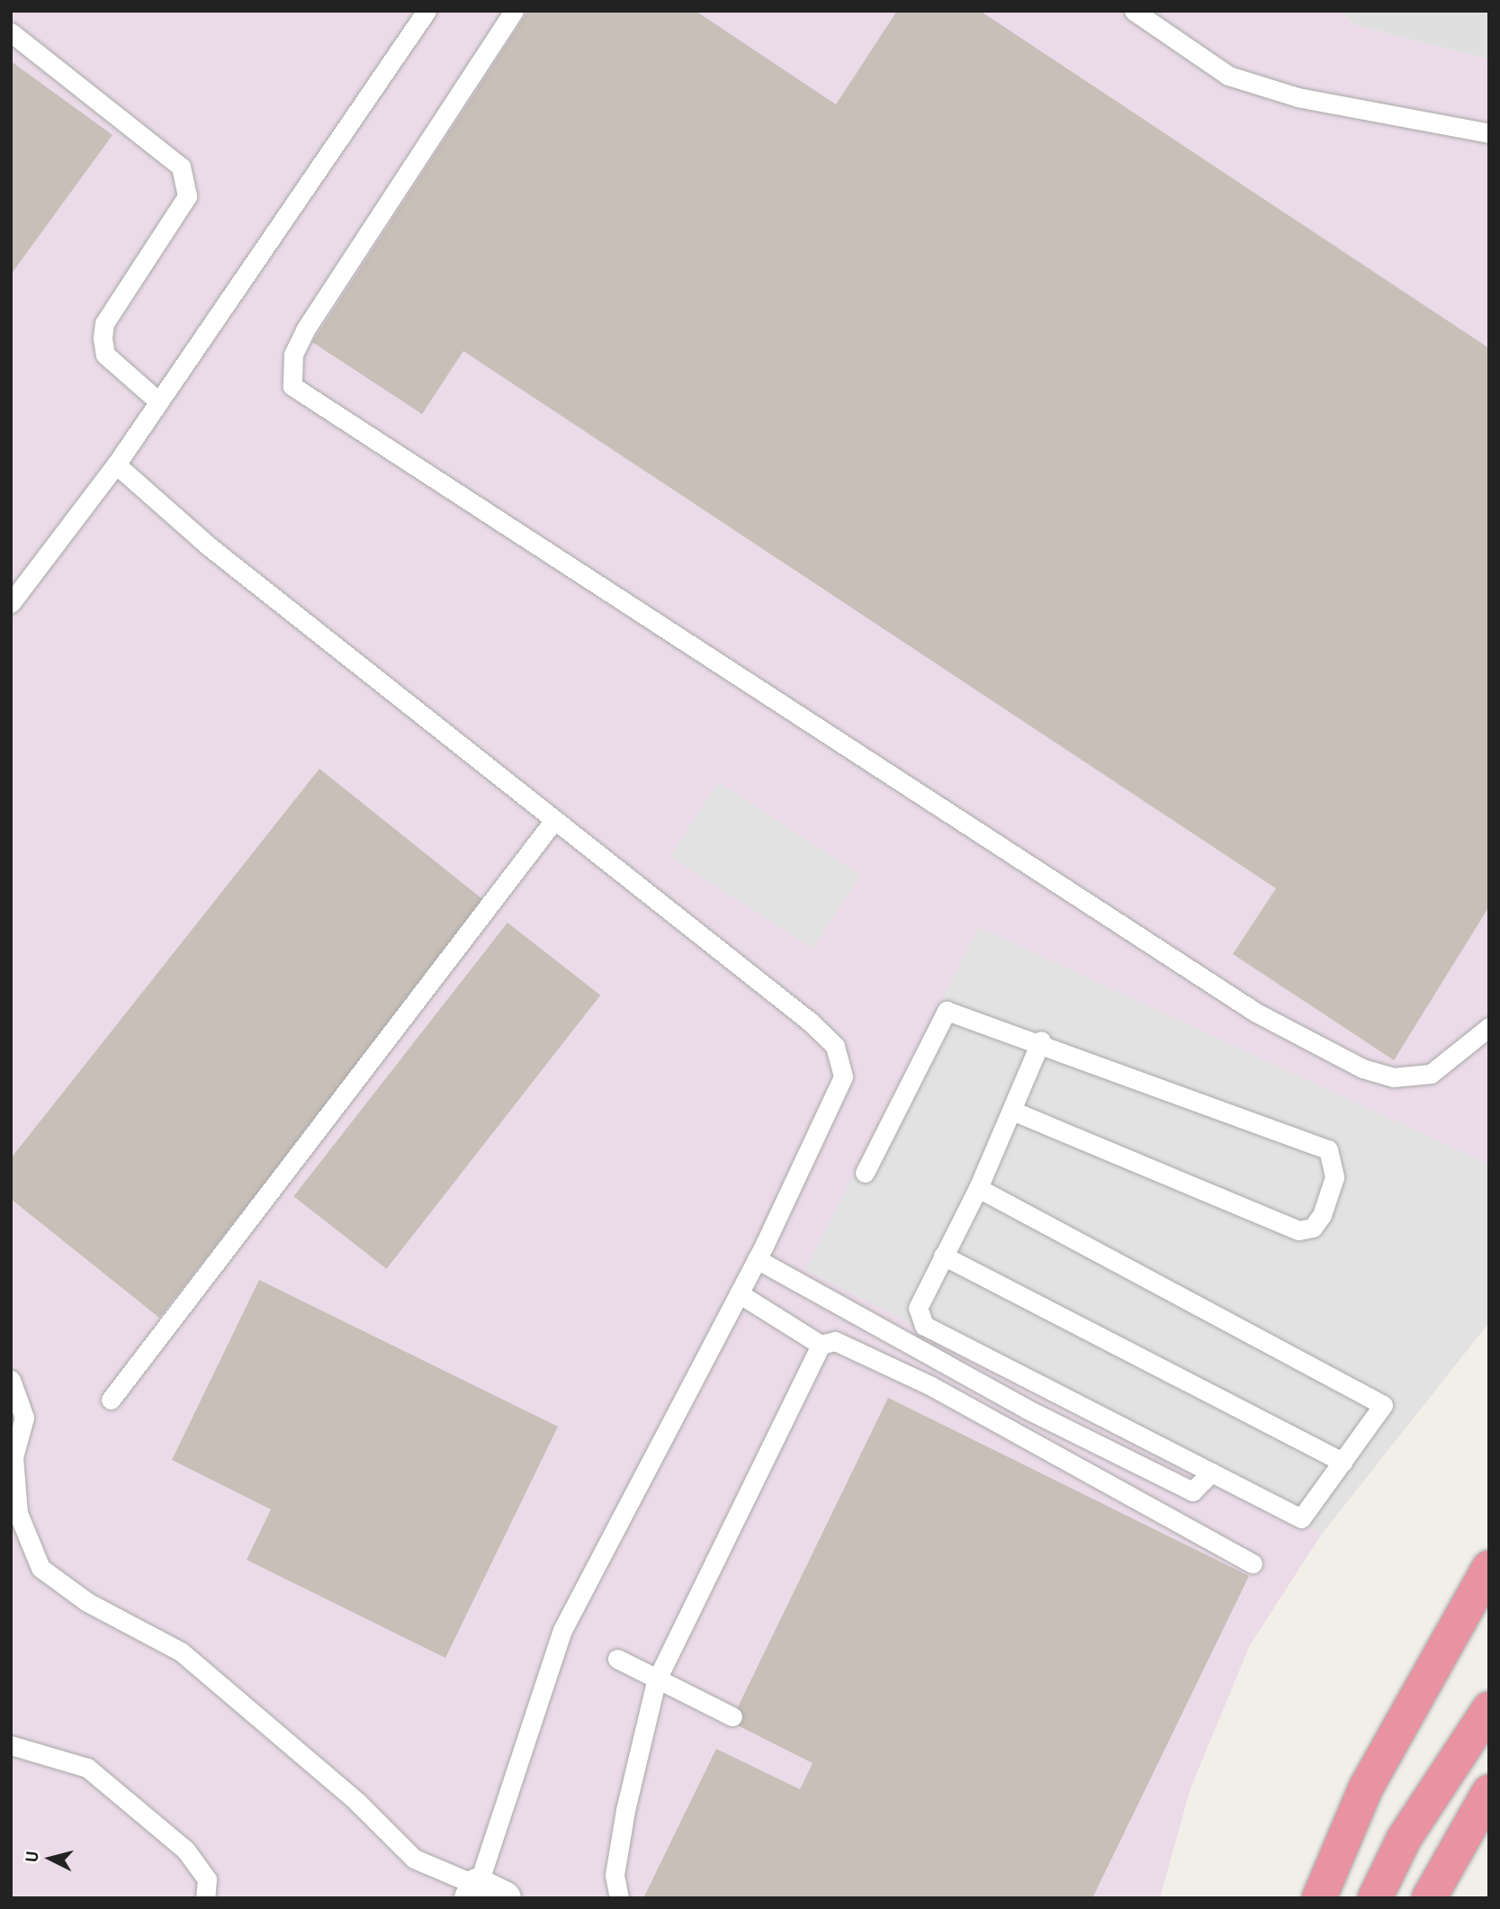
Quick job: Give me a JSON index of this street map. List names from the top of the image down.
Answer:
{
  "north": "left"
}
